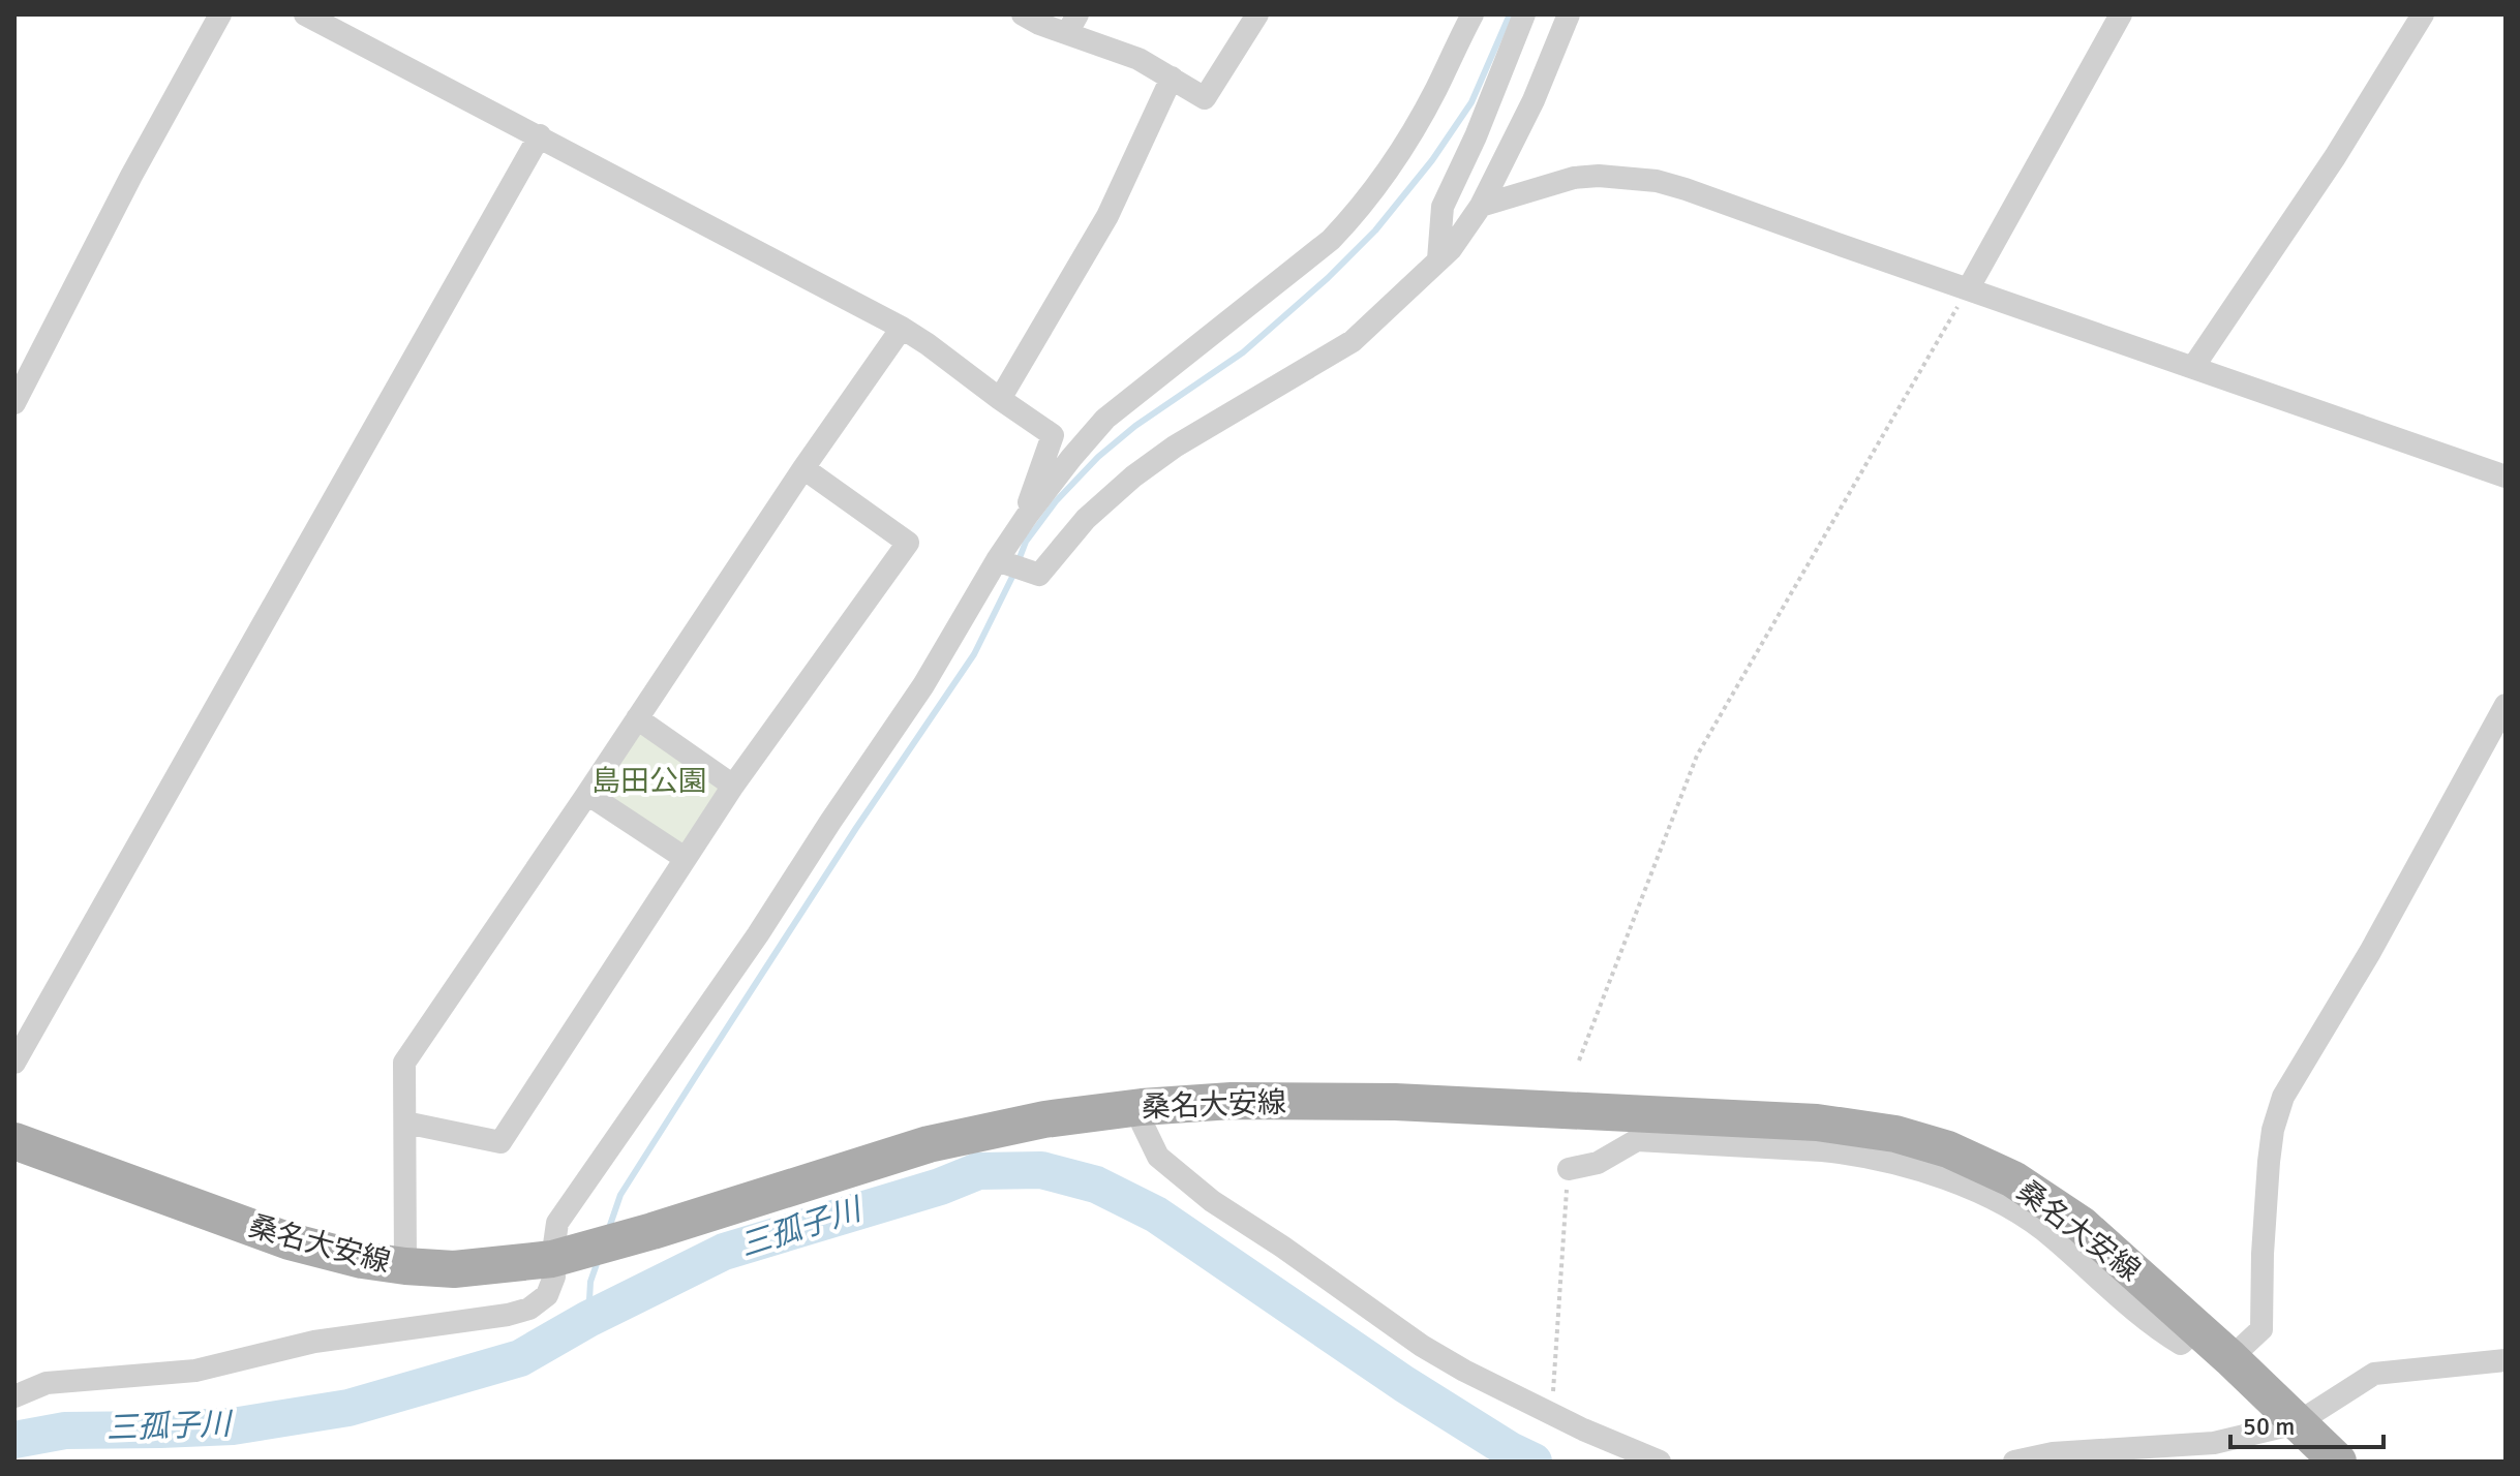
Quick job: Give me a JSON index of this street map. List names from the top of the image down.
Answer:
{
  "streets": {
    "main road": ["桑名大安線"]
  },
  "water": ["三孤子川"],
  "parks": ["島田公園"],
  "scale_bar": "50 m"
}
